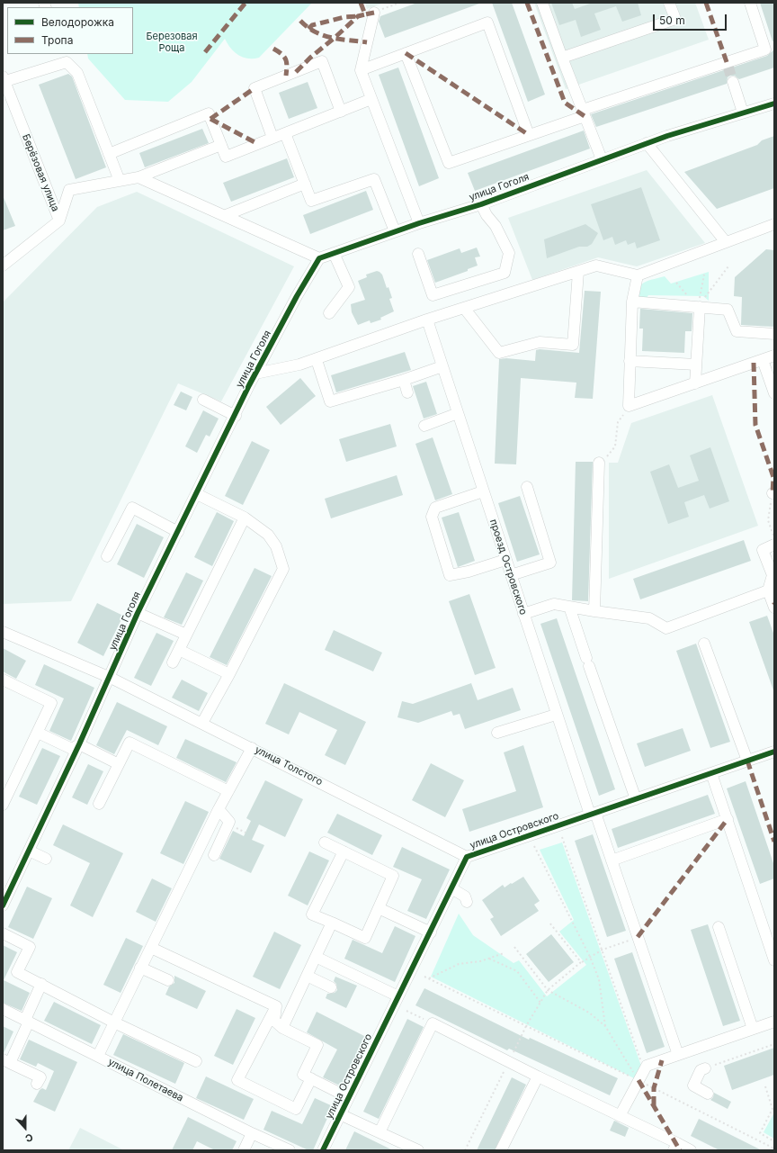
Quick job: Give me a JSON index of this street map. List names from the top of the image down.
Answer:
{
  "streets": {
    "street": [
      "Берёзовая улица",
      "улица Гоголя",
      "проезд Островского",
      "улица Толстого",
      "улица Островского",
      "улица Полетаева"
    ]
  },
  "crossings": [
    ["улица Гоголя", "проезд Островского"],
    ["улица Гоголя", "улица Толстого"],
    ["проезд Островского", "улица Островского"],
    ["улица Толстого", "улица Островского"]
  ],
  "parks": ["Березовая Роща"],
  "legend": ["Велодорожка", "Тропа"],
  "scale_bar": "50 m",
  "north": "bottom"
}
